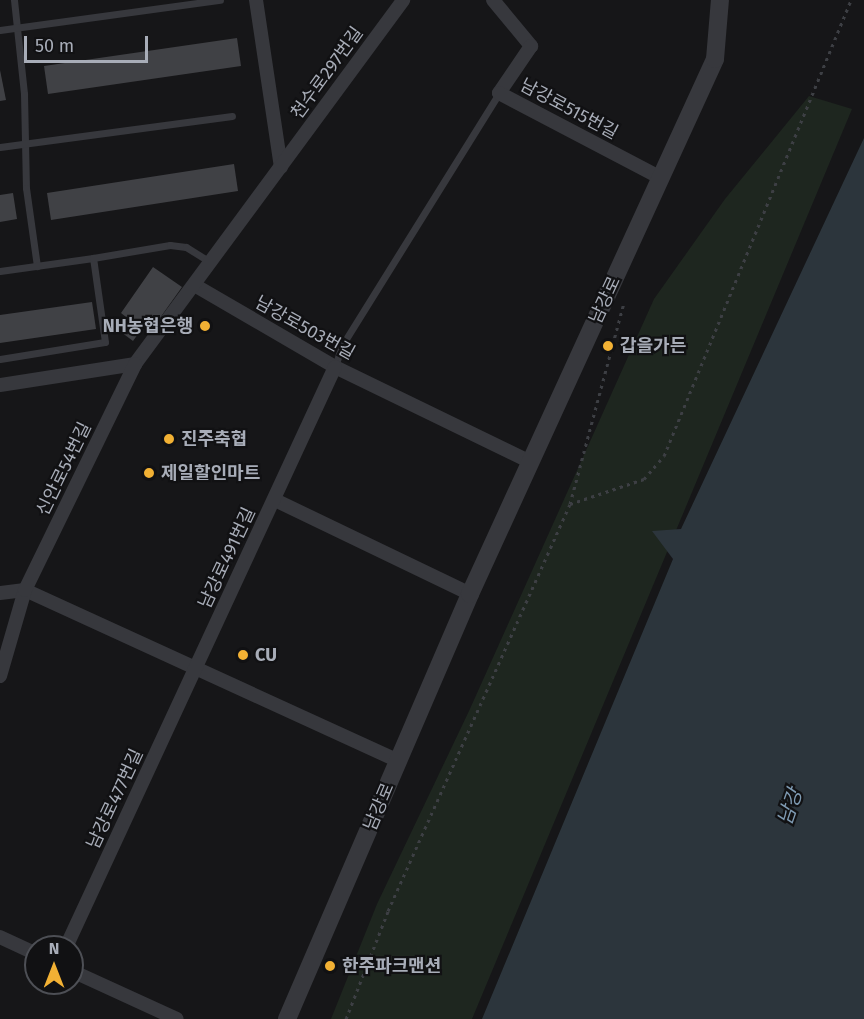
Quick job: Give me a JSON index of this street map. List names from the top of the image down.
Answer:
{
  "streets": {
    "street": [
      "천수로297번길",
      "남강로515번길",
      "남강로",
      "남강로503번길",
      "신안로54번길",
      "남강로491번길",
      "남강로477번길"
    ]
  },
  "crossings": [
    ["남강로515번길", "남강로"],
    ["남강로", "남강로503번길"],
    ["남강로503번길", "신안로54번길"],
    ["남강로503번길", "남강로491번길"],
    ["남강로491번길", "남강로477번길"]
  ],
  "water": ["남강"],
  "places": [
    "NH농협은행",
    "갑을가든",
    "진주축협",
    "제일할인마트",
    "CU",
    "한주파크맨션"
  ],
  "scale_bar": "50 m",
  "north": "top"
}
